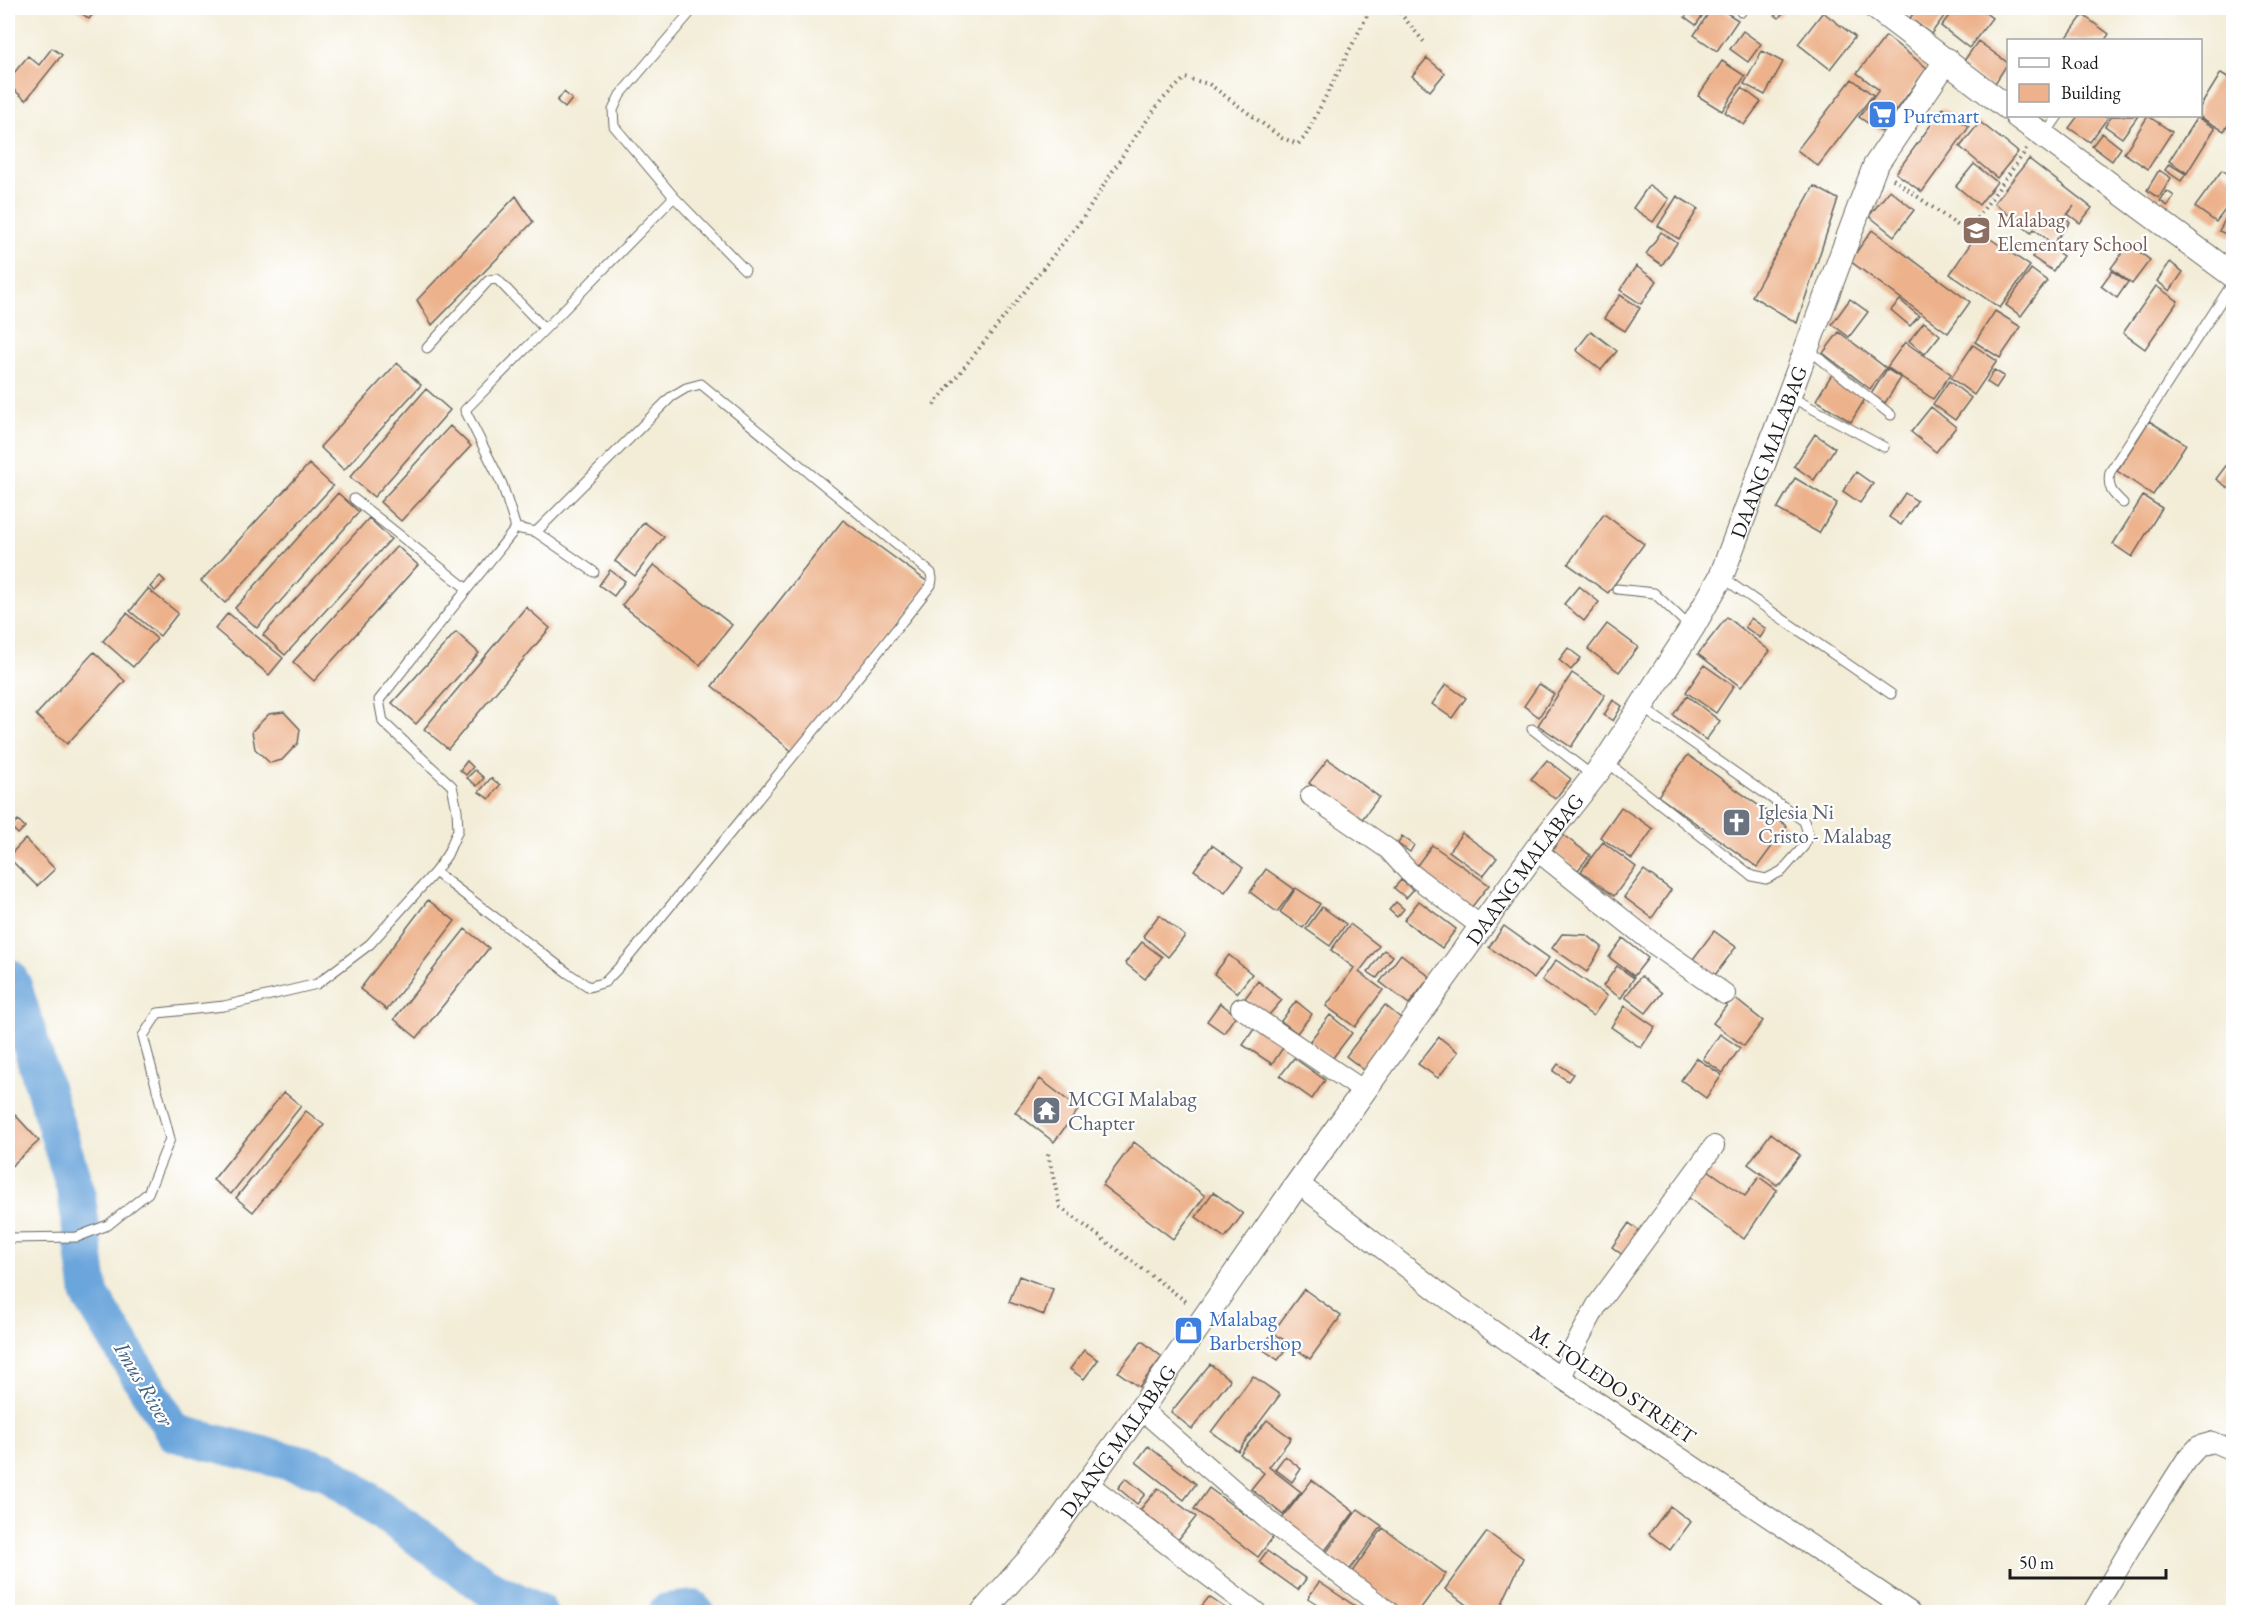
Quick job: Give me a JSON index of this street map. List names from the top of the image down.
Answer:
{
  "streets": {
    "street": ["DAANG MALABAG", "M. TOLEDO STREET"]
  },
  "crossings": [
    ["DAANG MALABAG", "M. TOLEDO STREET"]
  ],
  "water": ["Imus River"],
  "places": {
    "supermarket": ["Puremart"],
    "school or university": ["Malabag Elementary School"],
    "church": ["Iglesia Ni Cristo - Malabag"],
    "temple": ["MCGI Malabag Chapter"],
    "shop": ["Malabag Barbershop"]
  },
  "legend": ["Road", "Building"],
  "scale_bar": "50 m"
}
